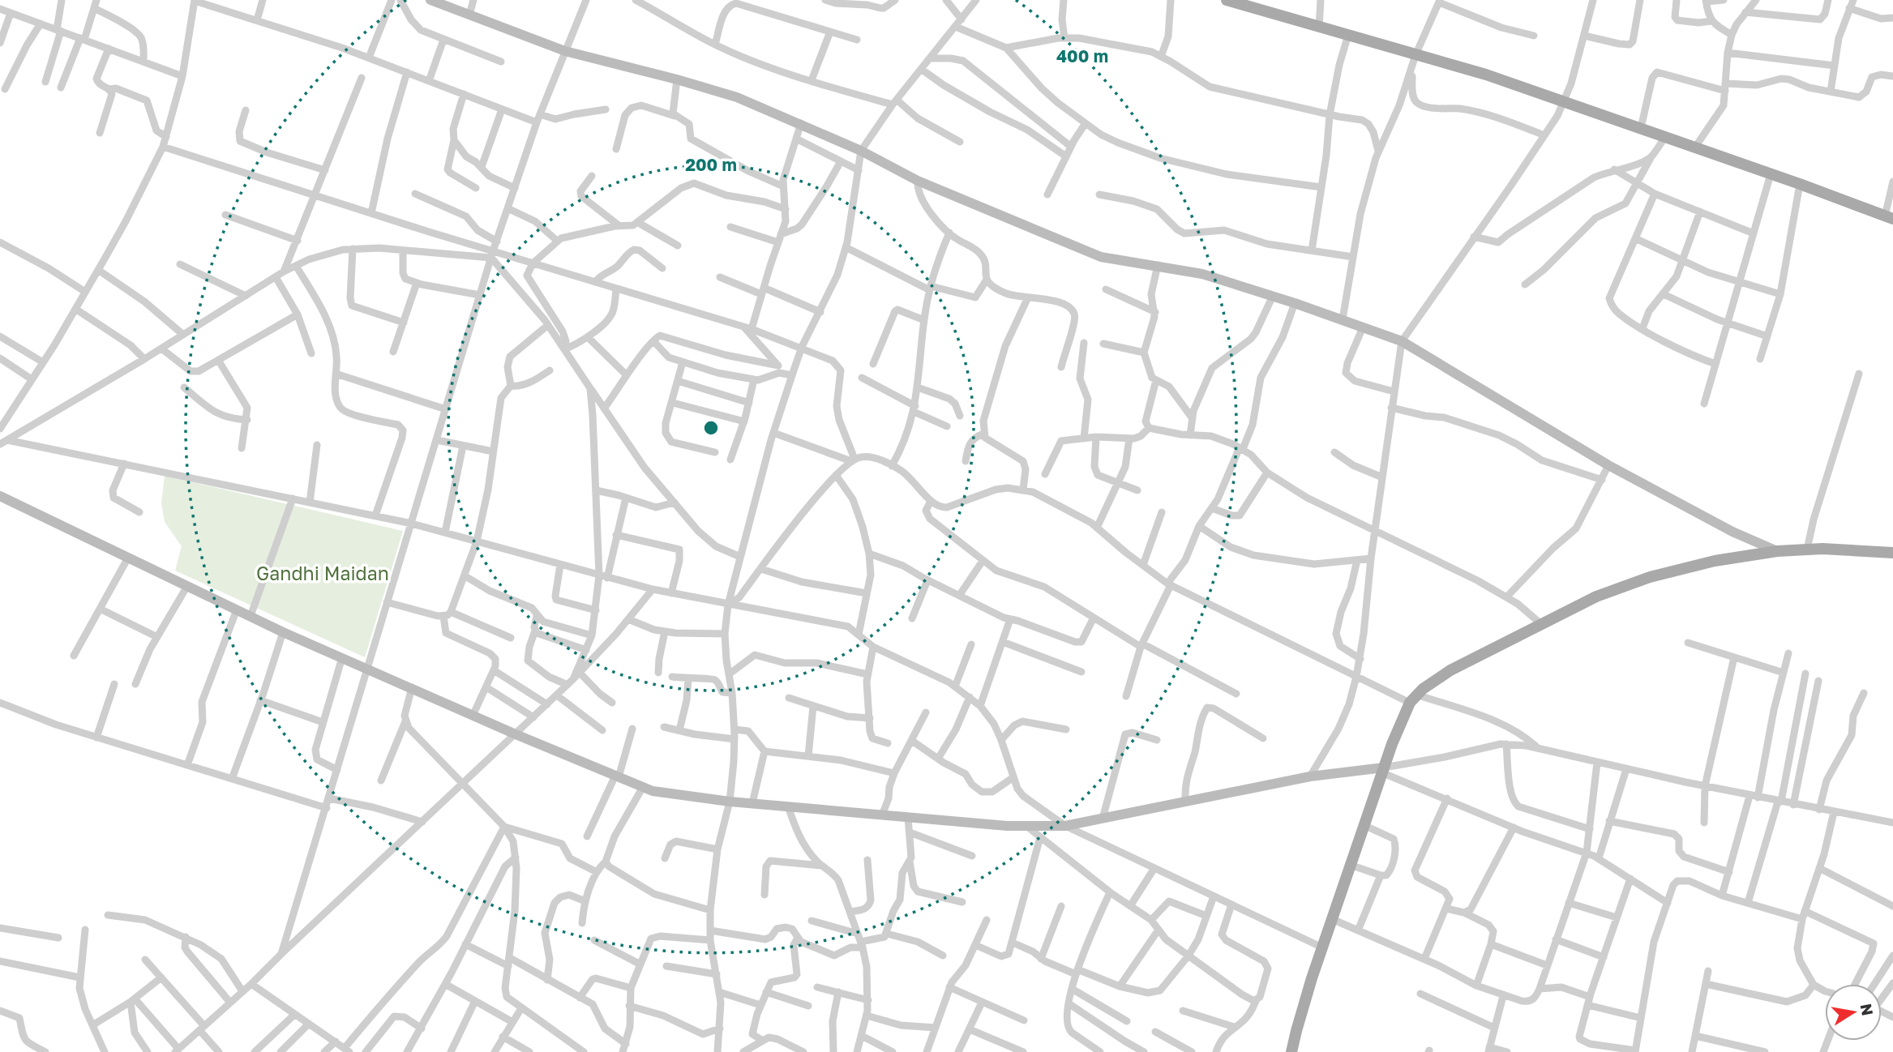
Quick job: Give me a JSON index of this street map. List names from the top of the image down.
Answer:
{
  "parks": ["Gandhi Maidan"],
  "north": "right",
  "rings": ["400 m", "200 m"]
}
